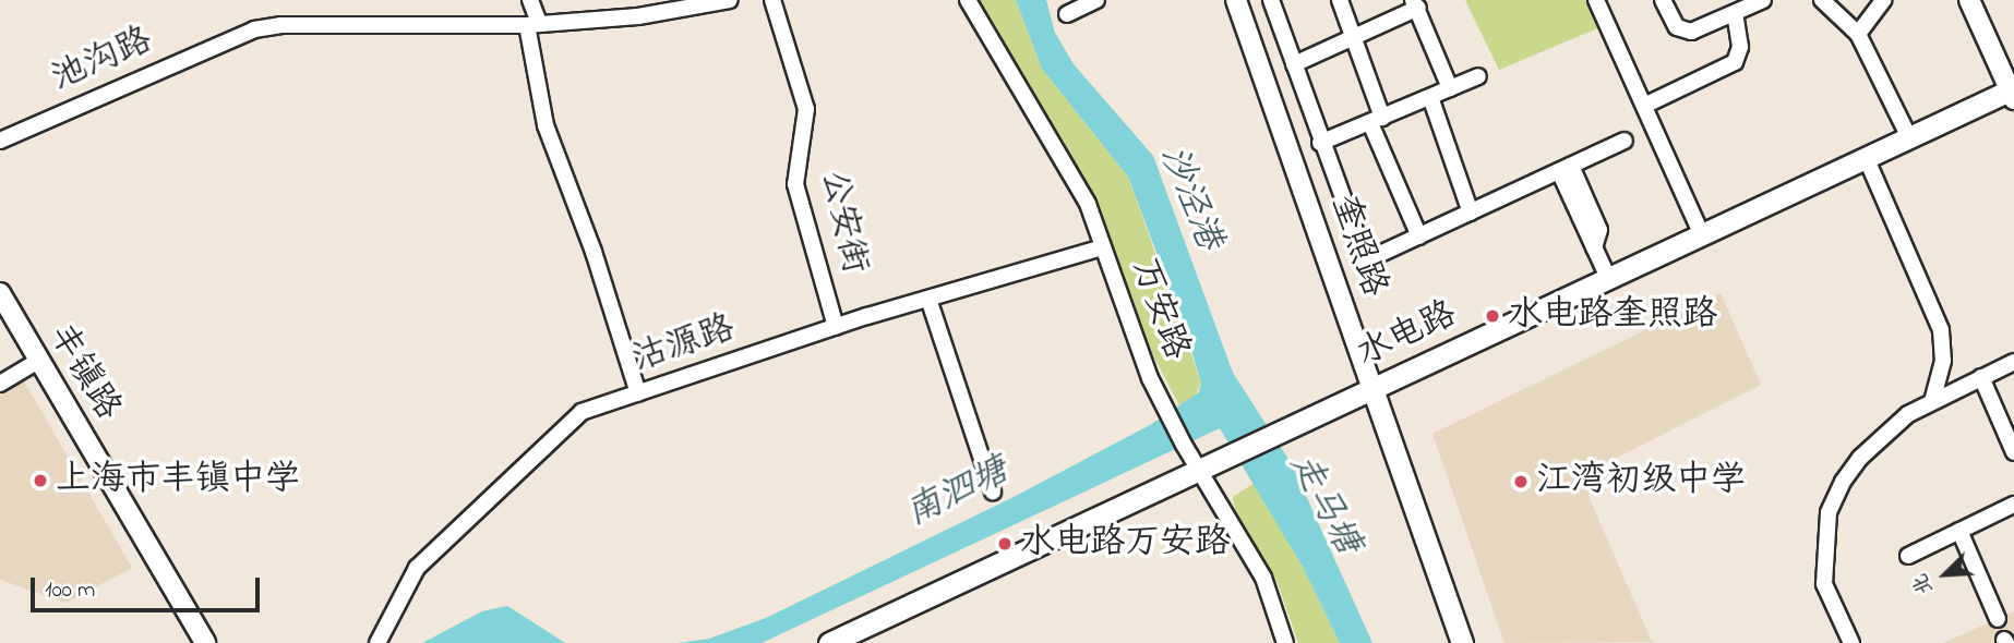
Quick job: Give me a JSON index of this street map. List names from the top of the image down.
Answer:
{
  "streets": {
    "main road": ["奎照路", "水电路"],
    "street": [
      "池沟路",
      "公安街",
      "万安路",
      "沽源路",
      "丰镇路"
    ]
  },
  "crossings": [
    ["公安街", "沽源路"],
    ["奎照路", "水电路"],
    ["万安路", "水电路"],
    ["万安路", "沽源路"]
  ],
  "water": ["沙泾港", "南泗塘", "走马塘"],
  "places": [
    "水电路奎照路",
    "上海市丰镇中学",
    "江湾初级中学",
    "水电路万安路"
  ],
  "scale_bar": "100 m",
  "north": "bottom left"
}
